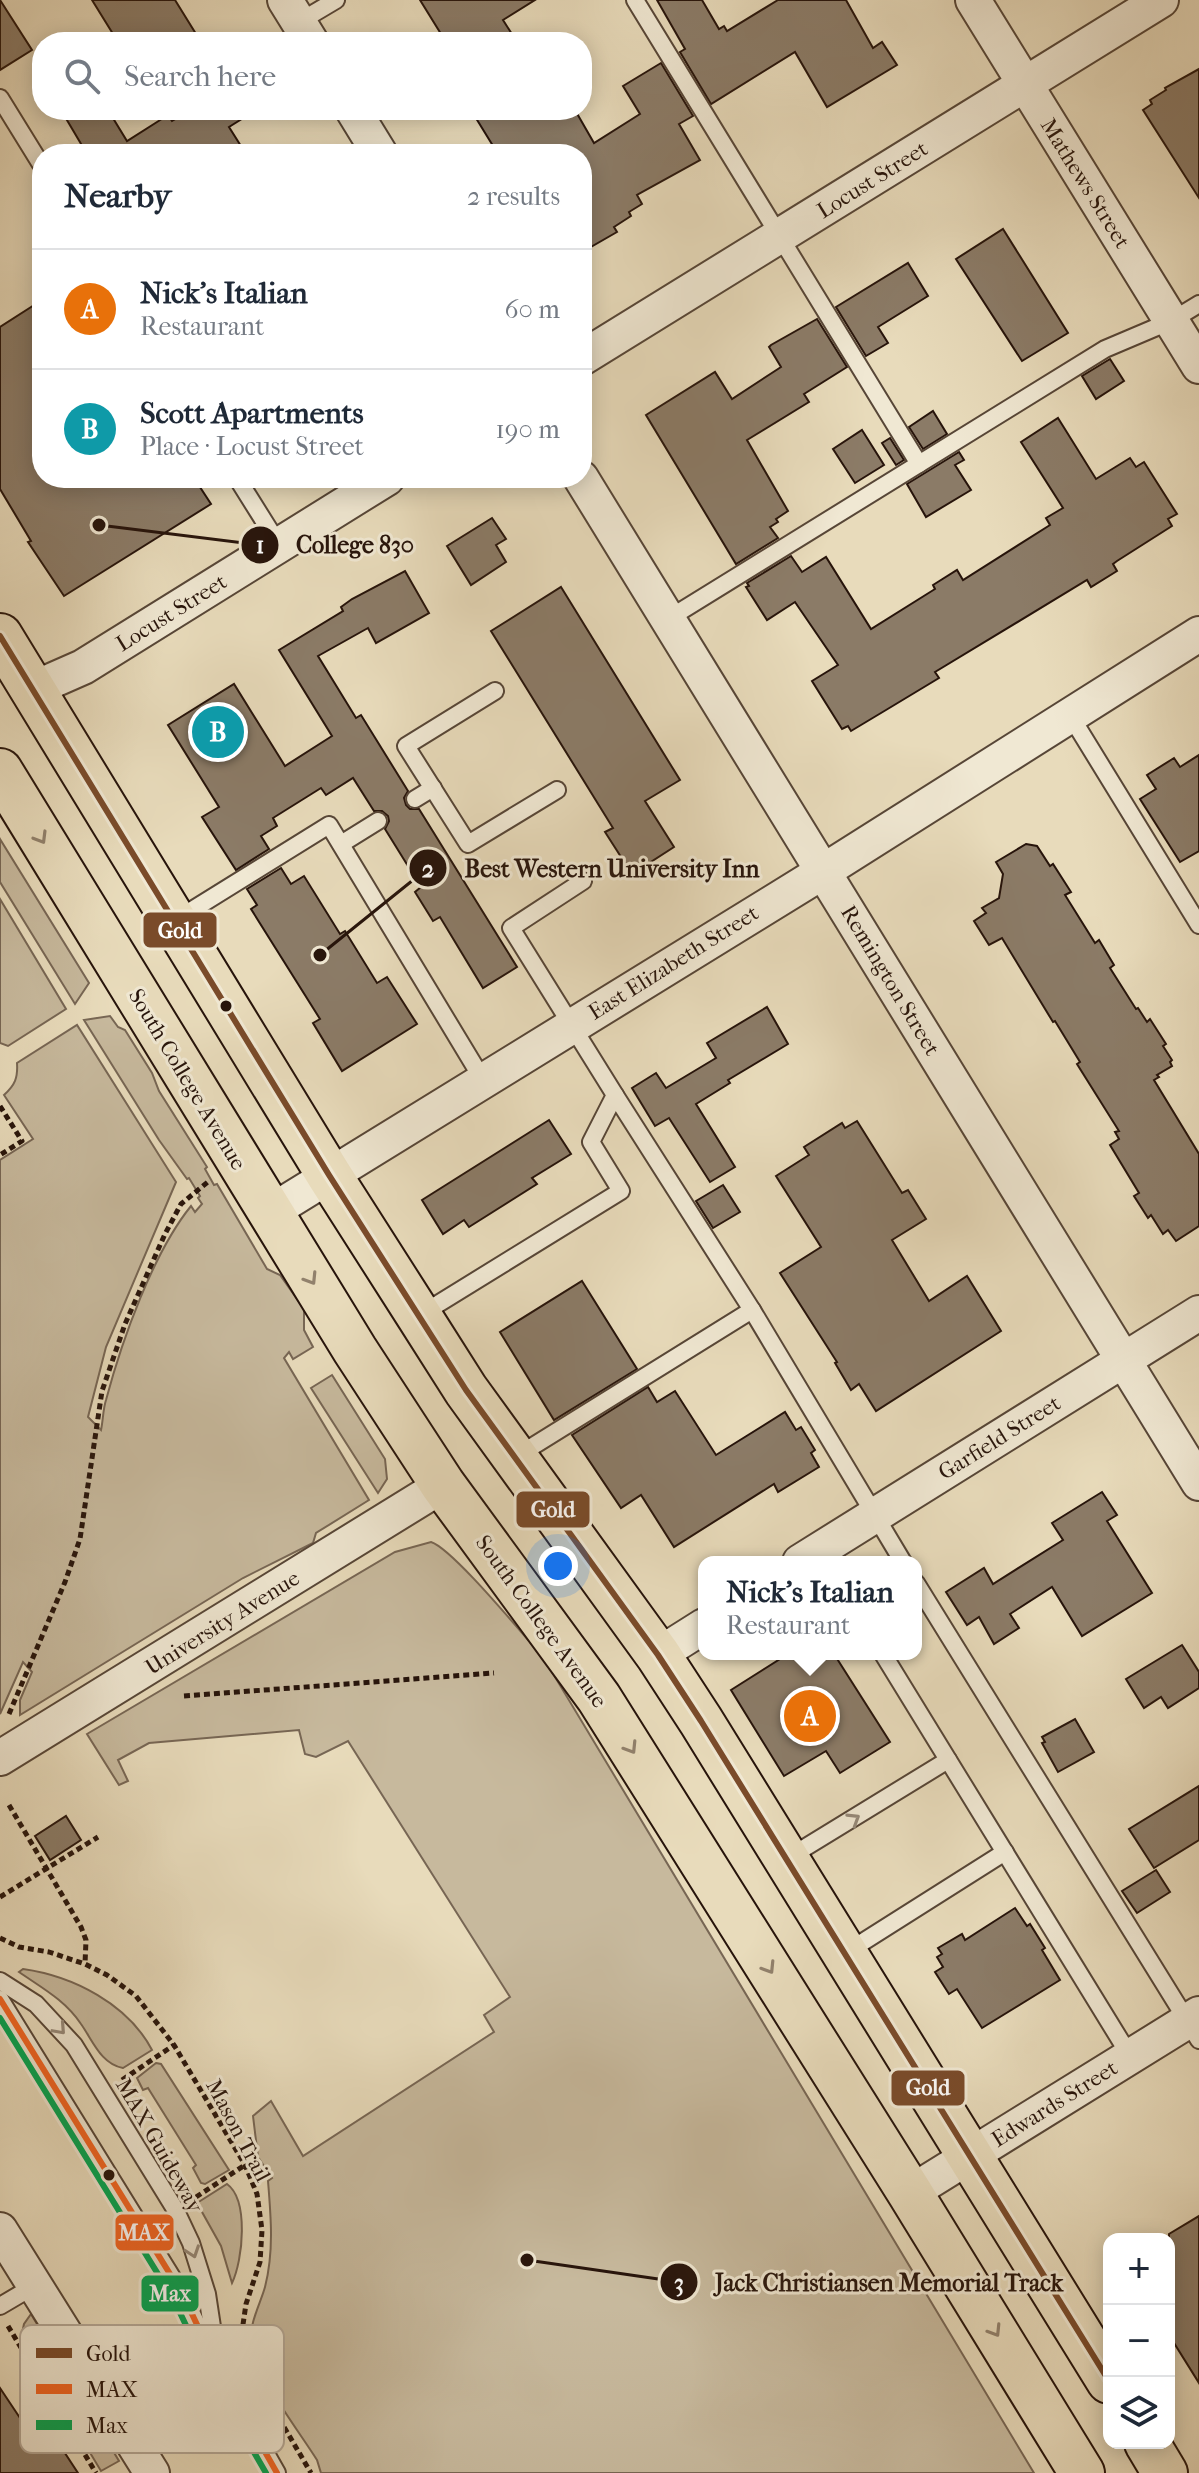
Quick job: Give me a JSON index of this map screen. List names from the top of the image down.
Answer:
{
  "streets": {
    "highway": ["South College Avenue"],
    "street": [
      "Locust Street",
      "Mathews Street",
      "East Elizabeth Street",
      "Remington Street",
      "Garfield Street",
      "University Avenue",
      "Edwards Street"
    ],
    "lane": ["MAX Guideway"],
    "path": ["Mason Trail"]
  },
  "crossings": [
    ["Locust Street", "Mathews Street"],
    ["East Elizabeth Street", "Remington Street"],
    ["East Elizabeth Street", "South College Avenue"],
    ["Remington Street", "Garfield Street"],
    ["South College Avenue", "University Avenue"],
    ["South College Avenue", "Edwards Street"]
  ],
  "places": ["College 830", "Best Western University Inn", "Jack Christiansen Memorial Track"],
  "lines": ["transit line Gold", "transit line MAX", "transit line Max"],
  "legend": ["Gold", "MAX", "Max"],
  "page": {
    "search": "Search here",
    "heading": ["Nearby", "2 results"],
    "list": [
      {
        "mark": "A",
        "name": "Nick's Italian",
        "note": "Restaurant",
        "value": "60 m"
      },
      {
        "mark": "B",
        "name": "Scott Apartments",
        "note": "Place · Locust Street",
        "value": "190 m"
      }
    ],
    "pins": ["B", "A"],
    "popup": ["Nick's Italian", "Restaurant"],
    "map_buttons": ["+", "−"]
  }
}
